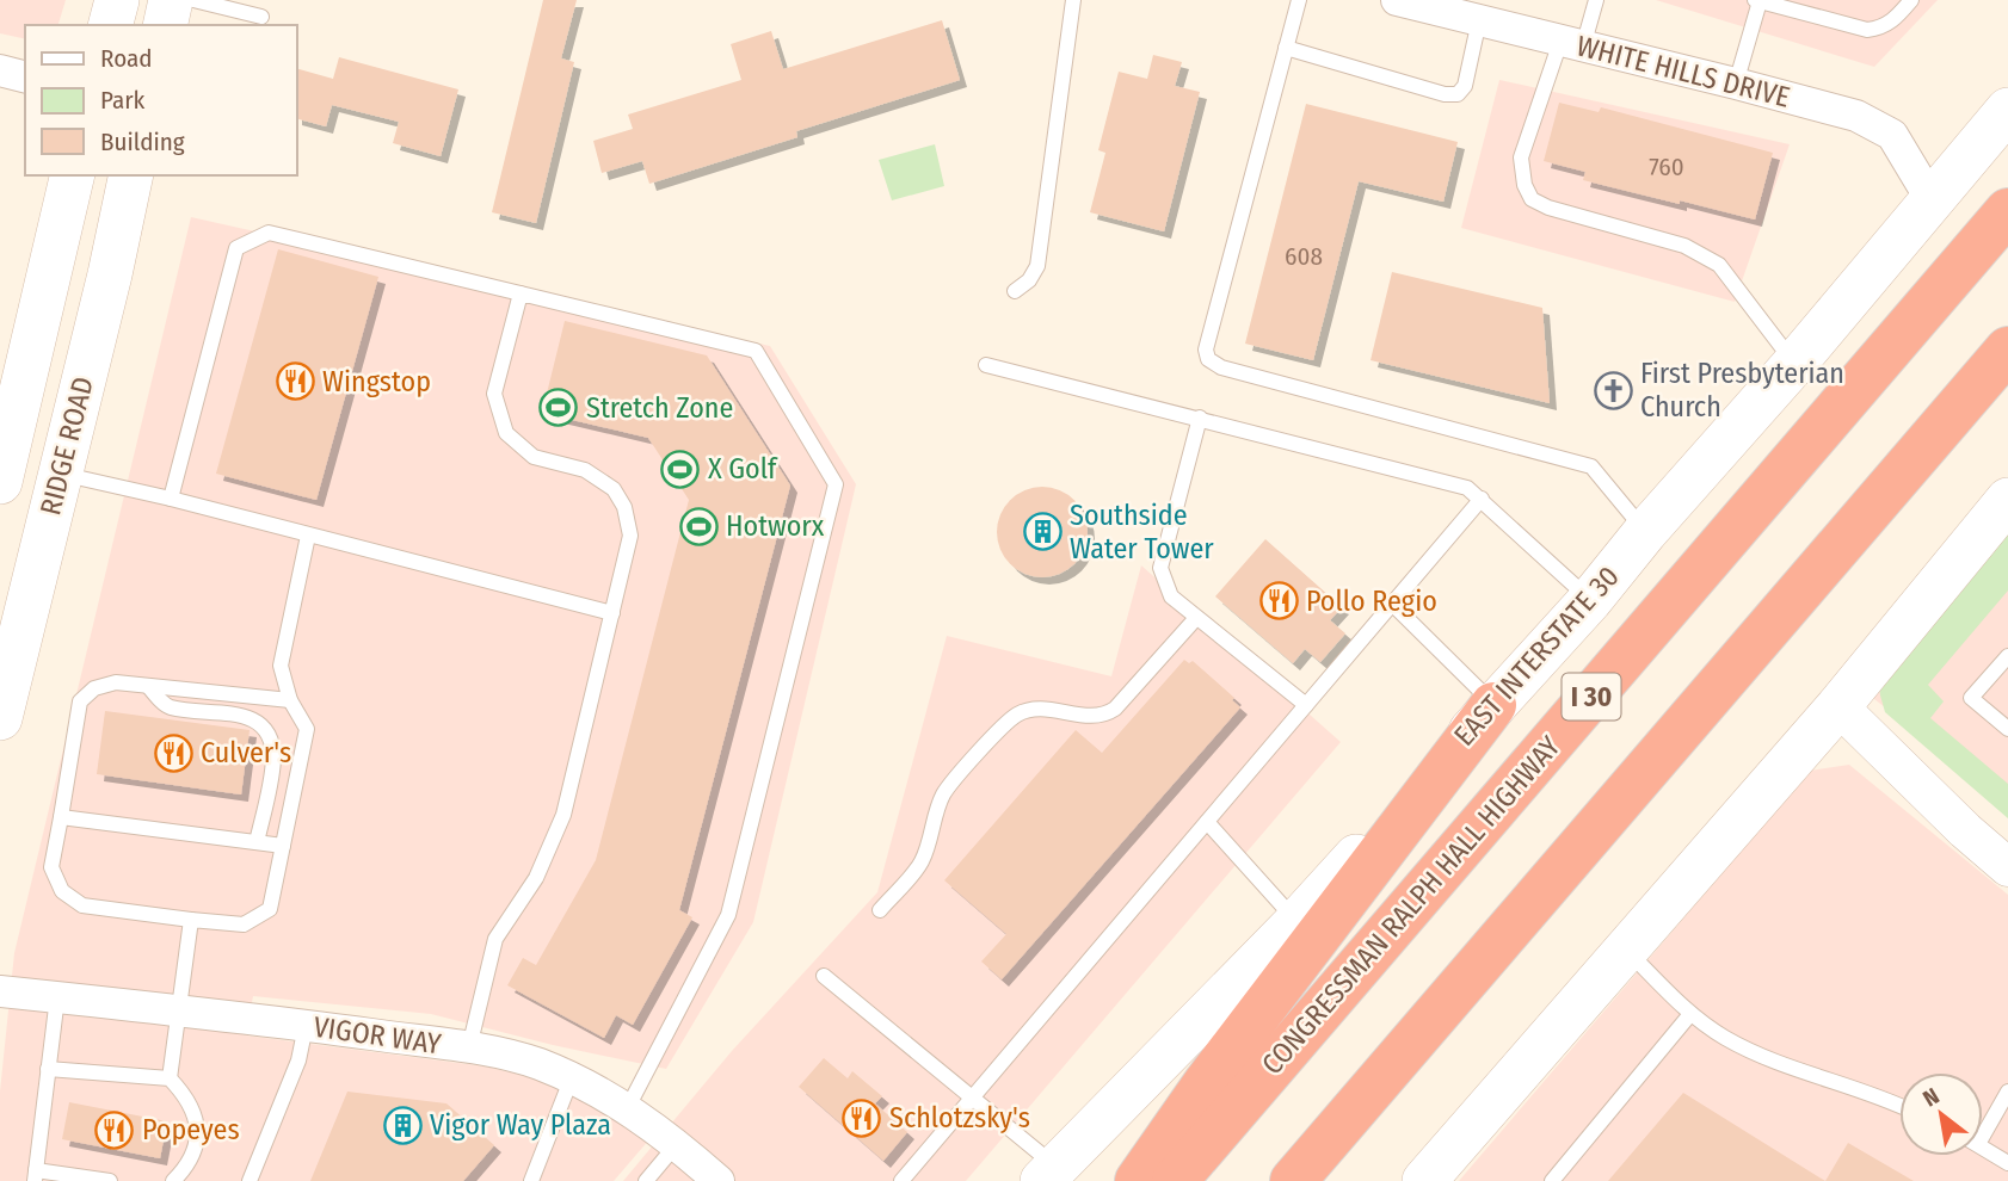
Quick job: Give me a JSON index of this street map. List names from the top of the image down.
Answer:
{
  "streets": {
    "highway": ["I 30", "CONGRESSMAN RALPH HALL HIGHWAY"],
    "main road": ["RIDGE ROAD", "EAST INTERSTATE 30"],
    "street": ["WHITE HILLS DRIVE", "VIGOR WAY"]
  },
  "crossings": [
    ["WHITE HILLS DRIVE", "EAST INTERSTATE 30"]
  ],
  "places": {
    "restaurant": [
      "Wingstop",
      "Pollo Regio",
      "Culver's",
      "Schlotzsky's",
      "Popeyes"
    ],
    "church": ["First Presbyterian Church"],
    "sports": ["Stretch Zone", "X Golf", "Hotworx"],
    "building": ["Southside Water Tower", "Vigor Way Plaza"]
  },
  "house_numbers": ["760", "608"],
  "legend": ["Road", "Park", "Building"],
  "north": "top left"
}
